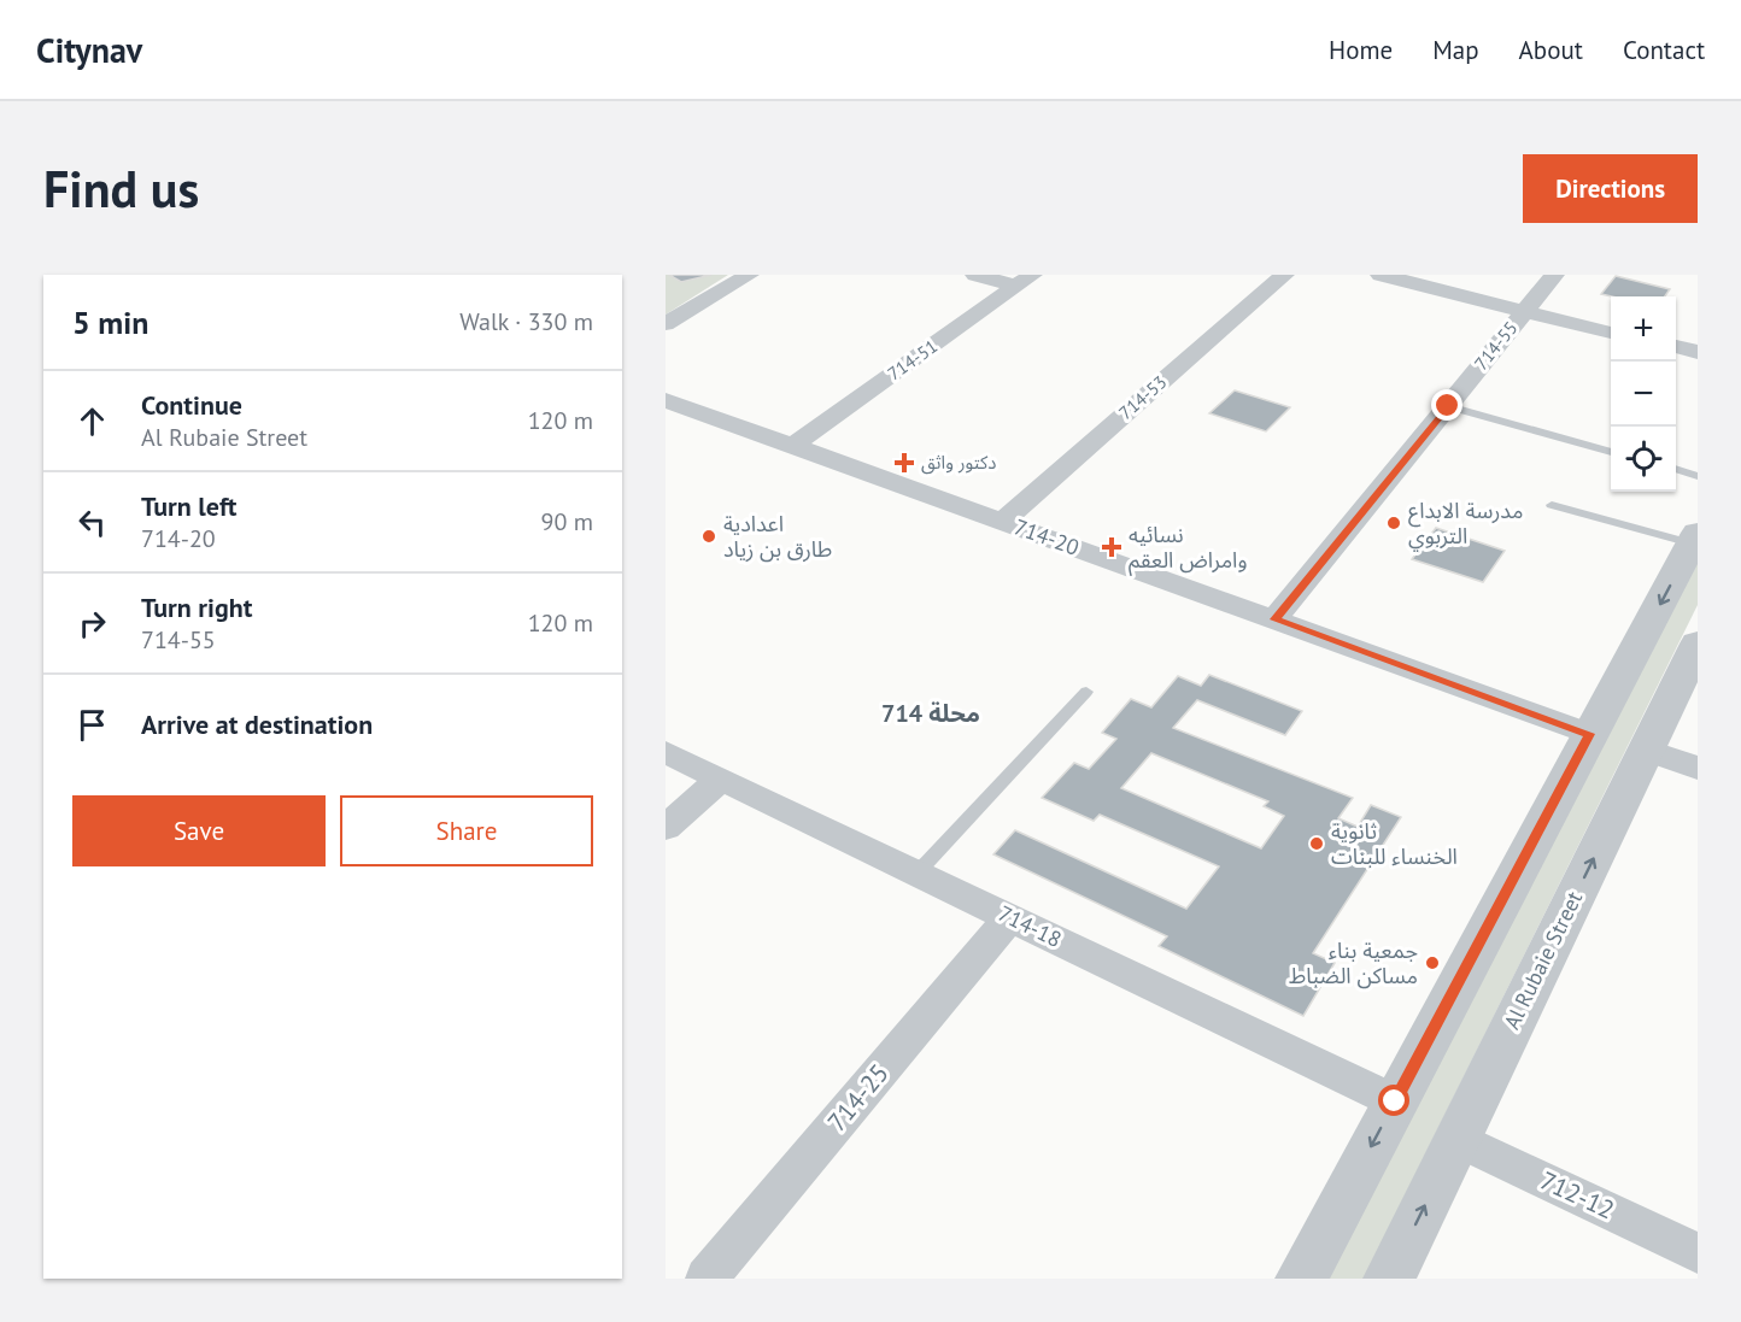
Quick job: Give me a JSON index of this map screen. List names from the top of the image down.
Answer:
{
  "streets": {
    "street": [
      "714-55",
      "714-51",
      "714-53",
      "714-20",
      "714-18",
      "Al Rubaie Street",
      "714-25",
      "712-12"
    ]
  },
  "crossings": [
    ["714-55", "714-20"],
    ["714-51", "714-20"],
    ["714-53", "714-20"],
    ["714-18", "714-25"],
    ["Al Rubaie Street", "712-12"]
  ],
  "districts": ["محلة 714"],
  "places": {
    "health": ["دكتور واثق", "نسائيه وامراض العقم"],
    "other": [
      "مدرسة الابداع التربوي",
      "اعدادية طارق بن زياد",
      "ثانوية الخنساء للبنات",
      "جمعية بناء مساكن الضباط"
    ]
  },
  "page": {
    "header": "Citynav",
    "nav": [
      "Home",
      "Map",
      "About",
      "Contact"
    ],
    "buttons": [
      "Directions",
      ["Save", "Share"]
    ],
    "title": "Find us",
    "heading": ["5 min", "Walk · 330 m"],
    "map_buttons": ["+", "−"],
    "list": [
      ["Continue", "Al Rubaie Street", "120 m"],
      ["Turn left", "714-20", "90 m"],
      ["Turn right", "714-55", "120 m"],
      "Arrive at destination"
    ]
  }
}
